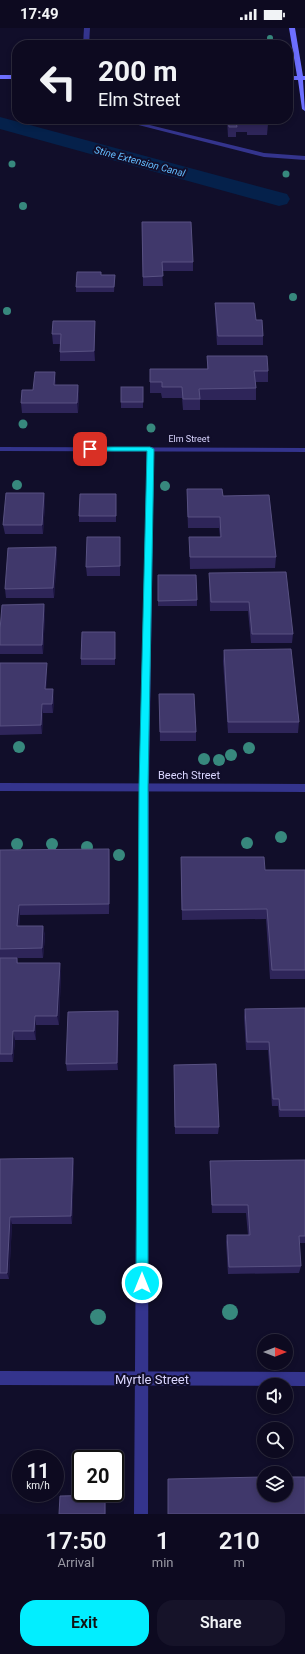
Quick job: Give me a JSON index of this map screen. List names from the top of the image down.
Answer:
{
  "streets": {
    "street": ["Elm Street", "Beech Street", "Myrtle Street"]
  },
  "water": ["Stine Extension Canal"],
  "north": "right",
  "page": {
    "status": "17:49",
    "turn": ["200 m", "Elm Street"],
    "speed": "11 km/h",
    "limit": "20",
    "eta": [
      "17:50",
      "Arrival",
      "1",
      "min",
      "210",
      "m"
    ],
    "buttons": ["Exit", "Share"]
  }
}
